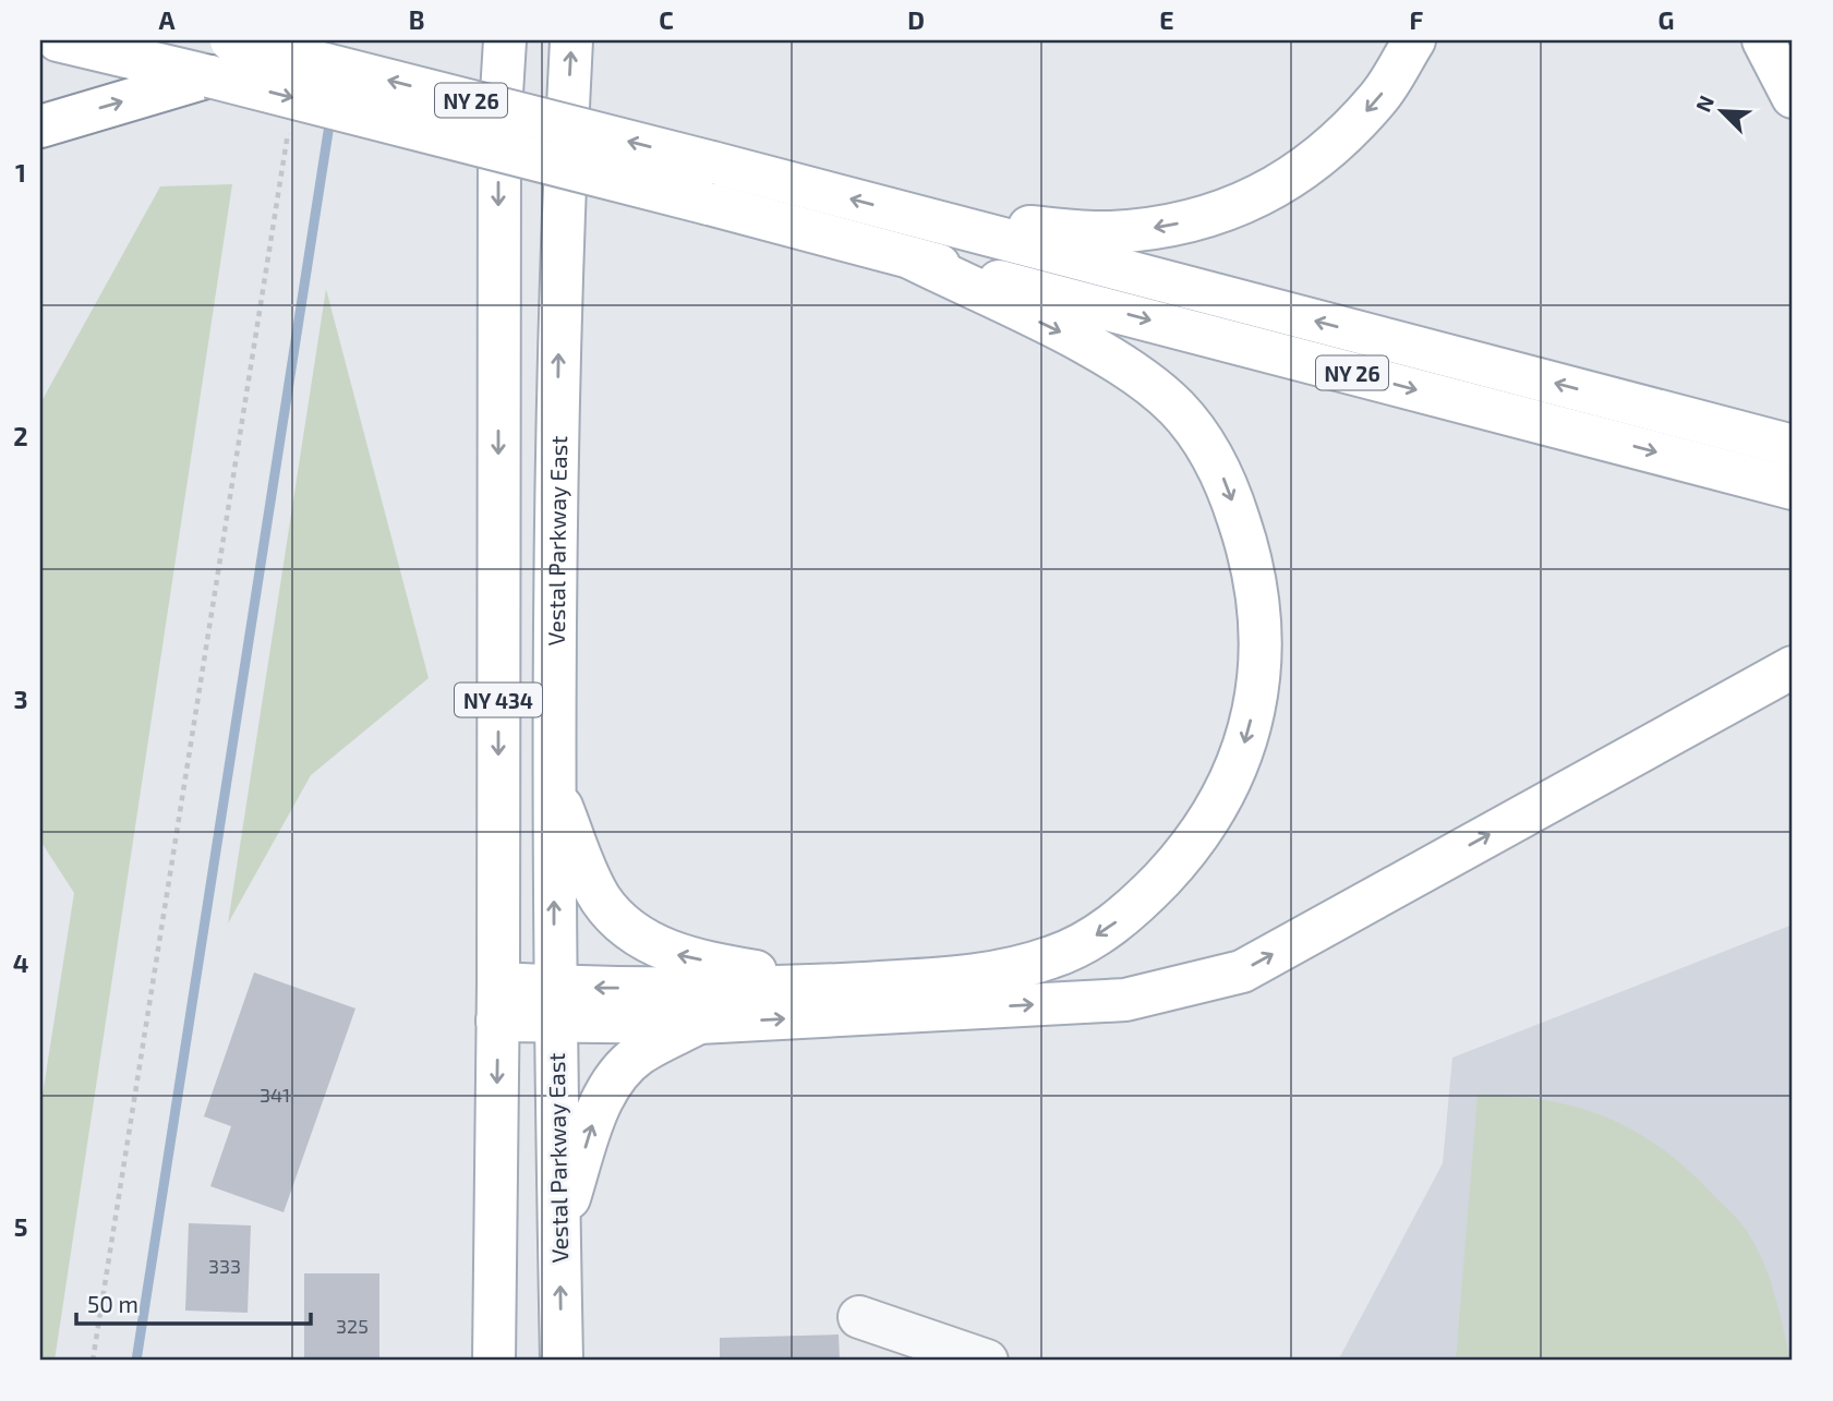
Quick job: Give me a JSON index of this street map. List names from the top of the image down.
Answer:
{
  "streets": {
    "main road": ["NY 26", "Vestal Parkway East", "NY 434"]
  },
  "house_numbers": ["341", "333", "325"],
  "scale_bar": "50 m",
  "north": "top left",
  "grid": {
    "columns": [
      "A",
      "B",
      "C",
      "D",
      "E",
      "F",
      "G"
    ],
    "rows": [
      "1",
      "2",
      "3",
      "4",
      "5"
    ]
  }
}
